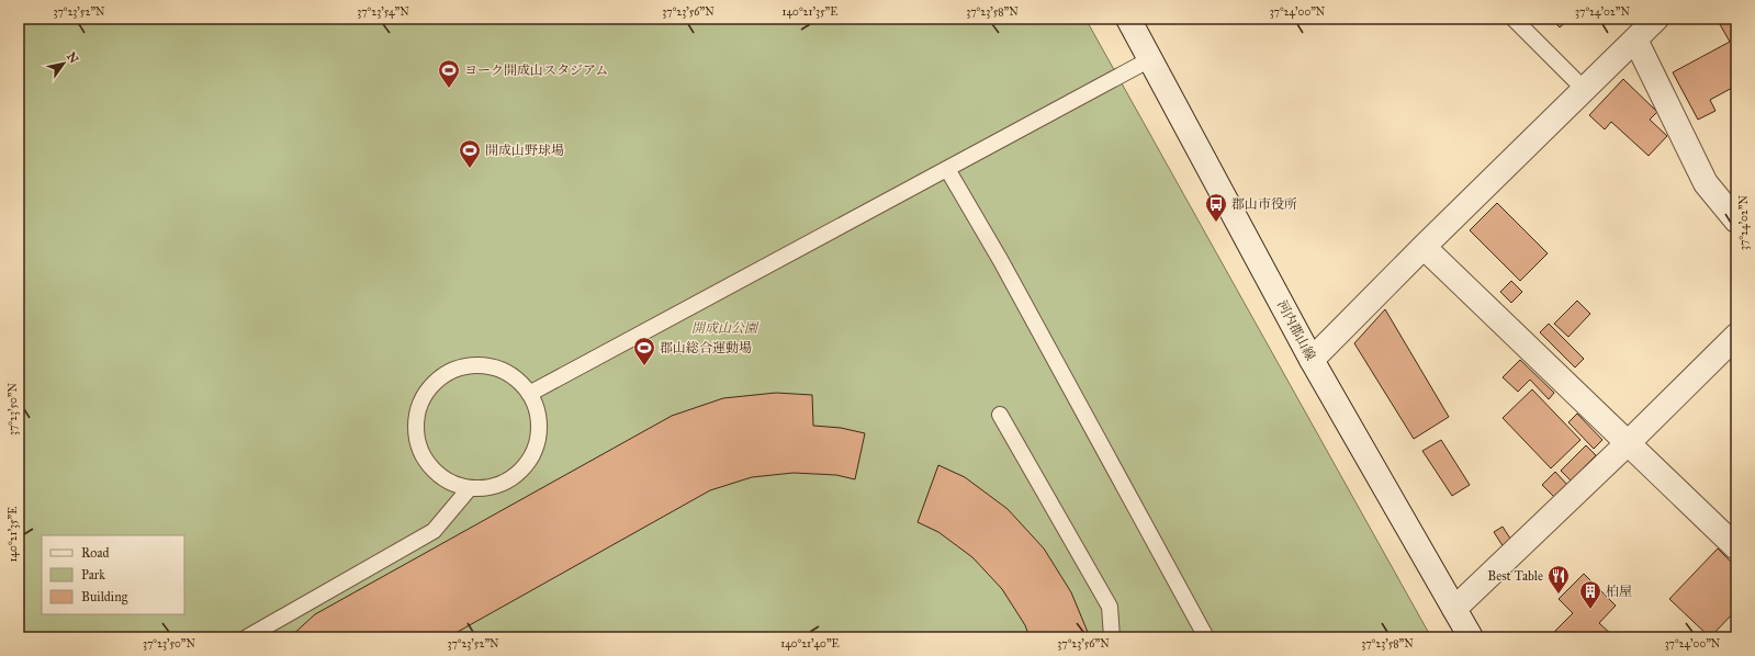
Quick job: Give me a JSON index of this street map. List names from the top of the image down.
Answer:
{
  "streets": {
    "street": ["河内郡山線"]
  },
  "parks": ["開成山公園"],
  "places": {
    "sports": ["ヨーク開成山スタジアム", "開成山野球場", "郡山総合運動場"],
    "bus stop": ["郡山市役所"],
    "restaurant": ["Best Table"],
    "building": ["柏屋"]
  },
  "legend": ["Road", "Park", "Building"],
  "north": "top right",
  "coordinates": [
    "37°23'52\"N",
    "37°23'54\"N",
    "37°23'56\"N",
    "140°21'35\"E",
    "37°23'58\"N",
    "37°24'00\"N",
    "37°24'02\"N",
    "37°23'50\"N",
    "140°21'40\"E"
  ]
}
